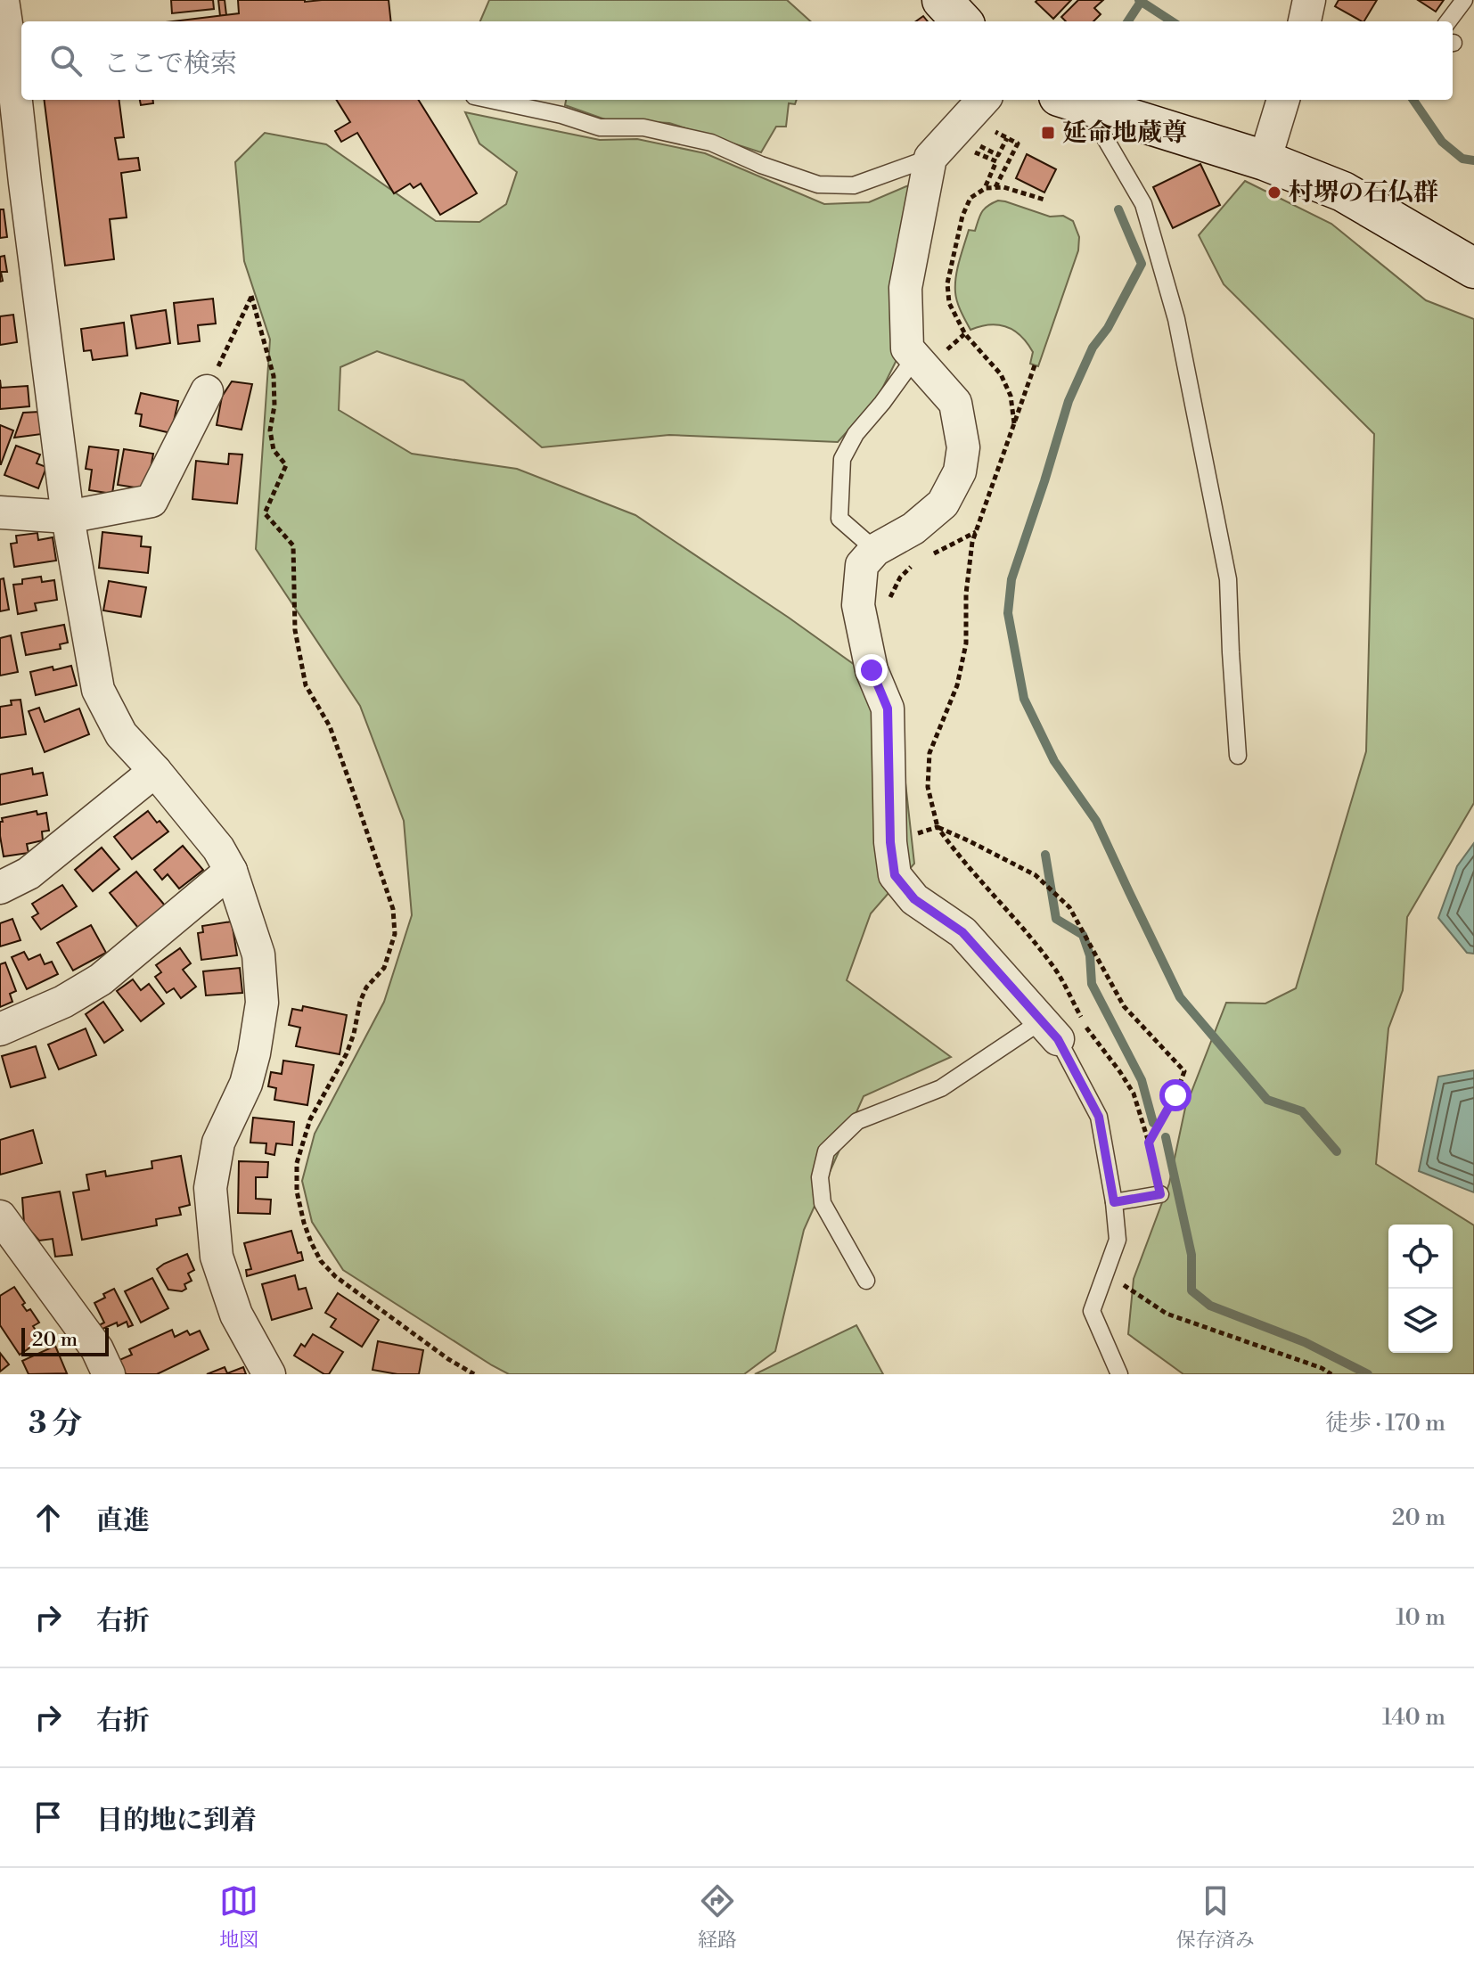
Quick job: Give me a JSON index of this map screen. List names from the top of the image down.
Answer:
{
  "places": {
    "transit": ["延命地蔵尊"],
    "other": ["村堺の石仏群"]
  },
  "scale_bar": "20 m",
  "page": {
    "search": "ここで検索",
    "scale": "20 m",
    "heading": ["3 分", "徒歩 · 170 m"],
    "list": [
      ["直進", "20 m"],
      ["右折", "10 m"],
      ["右折", "140 m"],
      "目的地に到着"
    ],
    "nav": ["地図", "経路", "保存済み"]
  }
}
